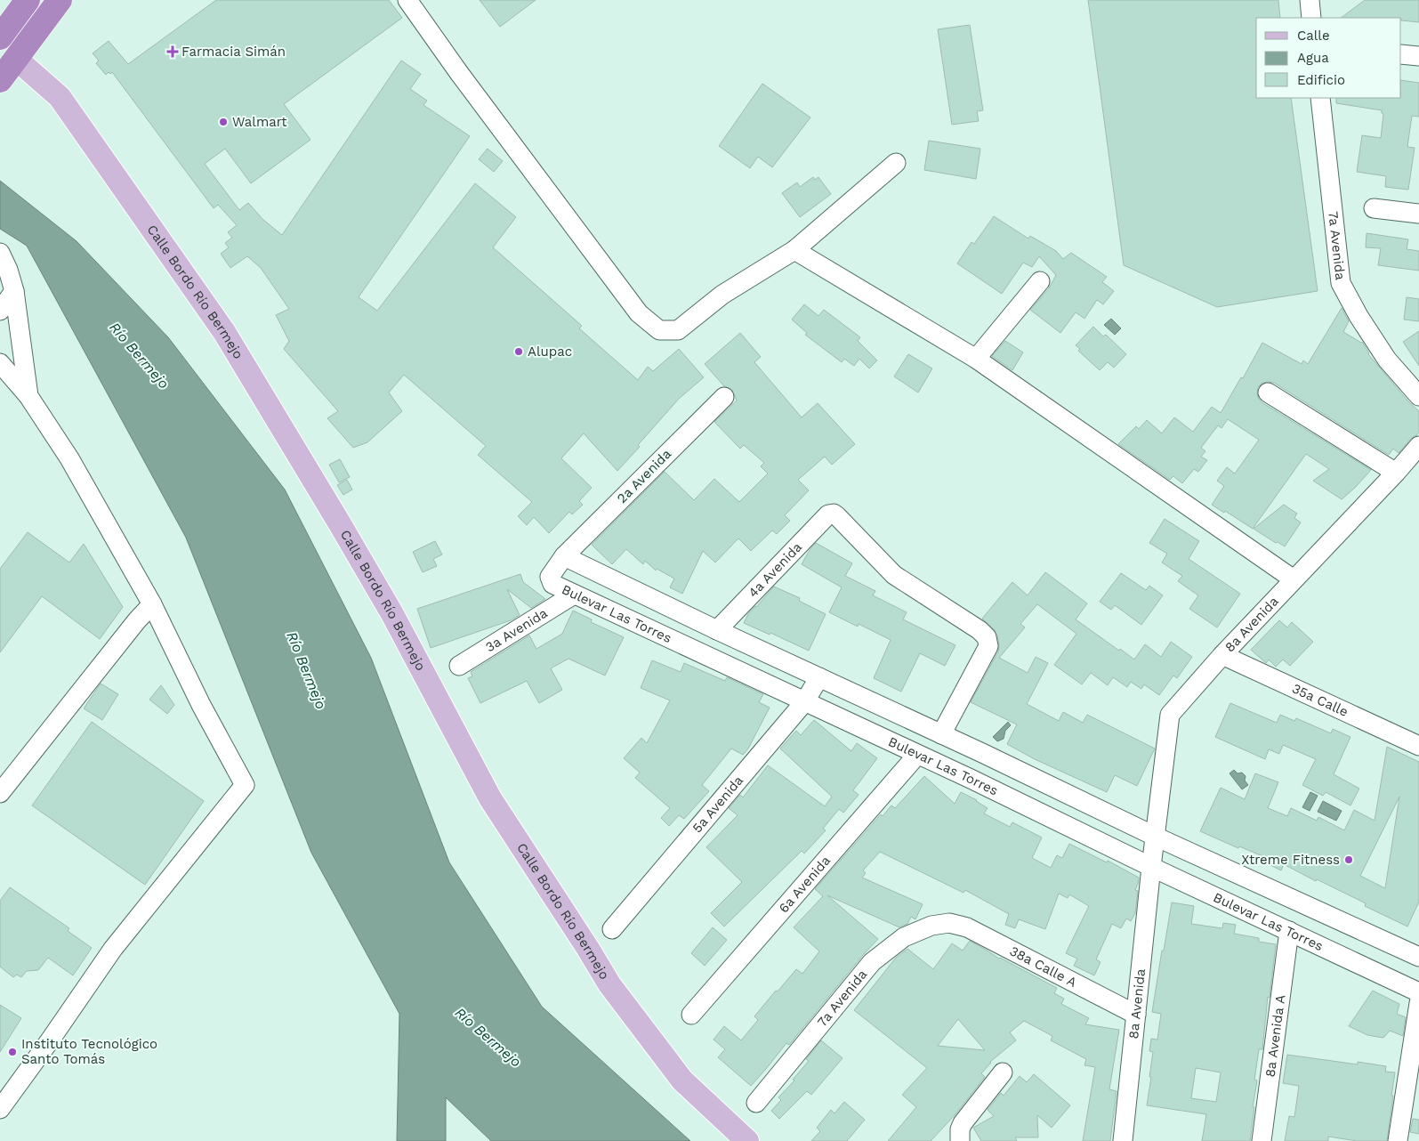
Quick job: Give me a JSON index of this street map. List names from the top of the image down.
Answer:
{
  "streets": {
    "main road": ["Calle Bordo Río Bermejo"],
    "street": [
      "7a Avenida",
      "2a Avenida",
      "4a Avenida",
      "Bulevar Las Torres",
      "8a Avenida",
      "3a Avenida",
      "35a Calle",
      "5a Avenida",
      "6a Avenida",
      "38a Calle A",
      "8a Avenida A"
    ]
  },
  "crossings": [
    ["7a Avenida", "38a Calle A"],
    ["2a Avenida", "Bulevar Las Torres"],
    ["Bulevar Las Torres", "8a Avenida"],
    ["Bulevar Las Torres", "3a Avenida"],
    ["Bulevar Las Torres", "5a Avenida"],
    ["Bulevar Las Torres", "6a Avenida"],
    ["Bulevar Las Torres", "8a Avenida A"],
    ["8a Avenida", "35a Calle"],
    ["8a Avenida", "38a Calle A"]
  ],
  "water": ["Río Bermejo"],
  "places": {
    "health": ["Farmacia Simán"],
    "other": [
      "Walmart",
      "Alupac",
      "Xtreme Fitness",
      "Instituto Tecnológico Santo Tomás"
    ]
  },
  "legend": ["Calle", "Agua", "Edificio"]
}
